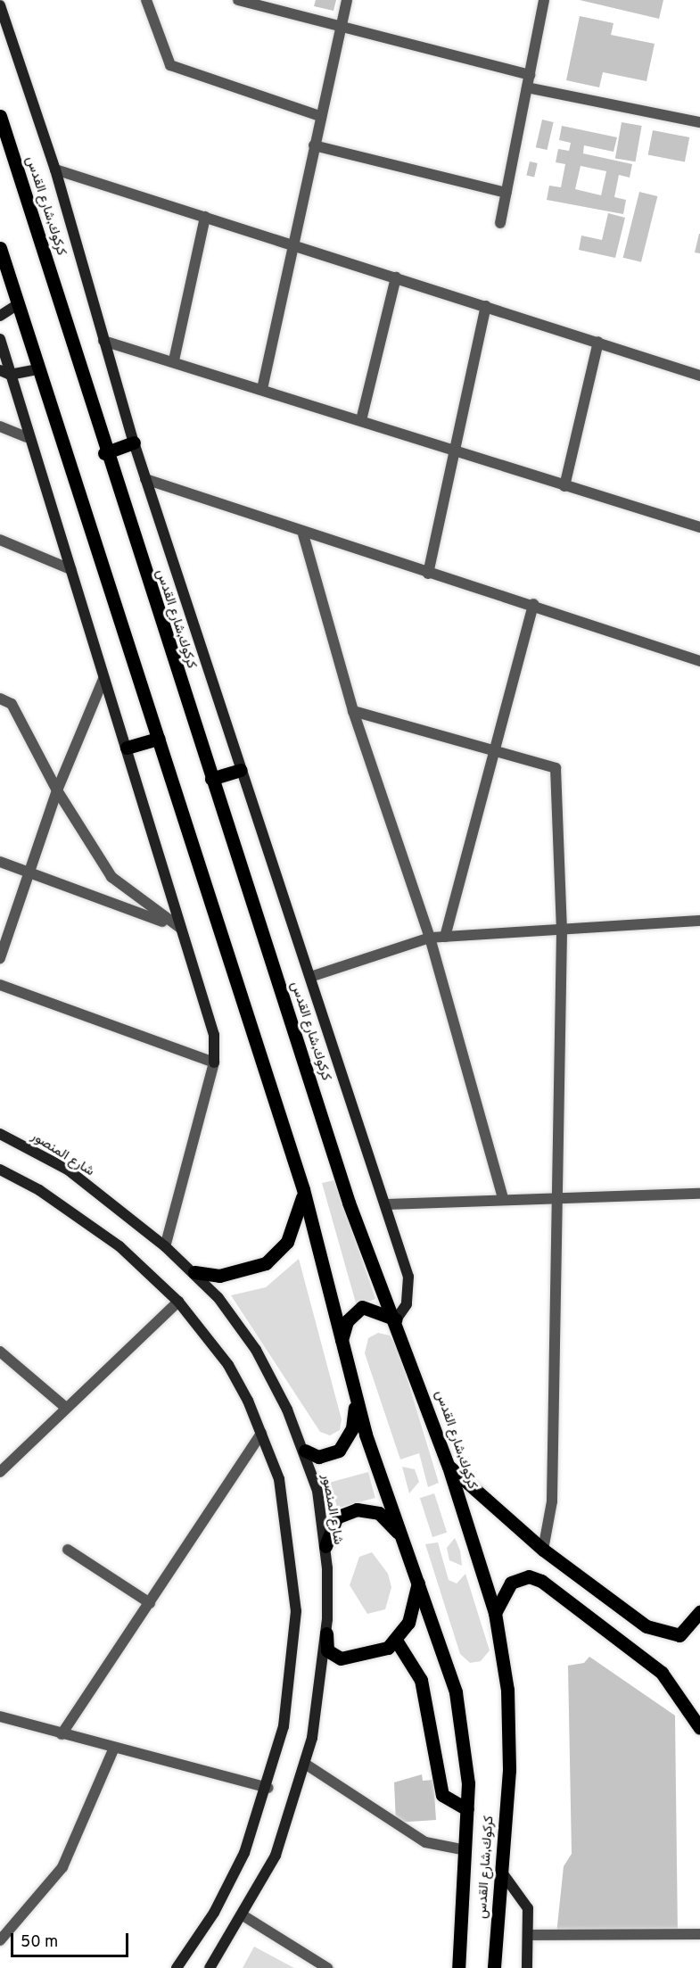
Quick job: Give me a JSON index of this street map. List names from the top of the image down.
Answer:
{
  "streets": {
    "main road": ["كركوك,شارع القدس"],
    "street": ["شارع المنصور"]
  },
  "crossings": [
    ["كركوك,شارع القدس", "شارع المنصور"]
  ],
  "scale_bar": "50 m"
}
